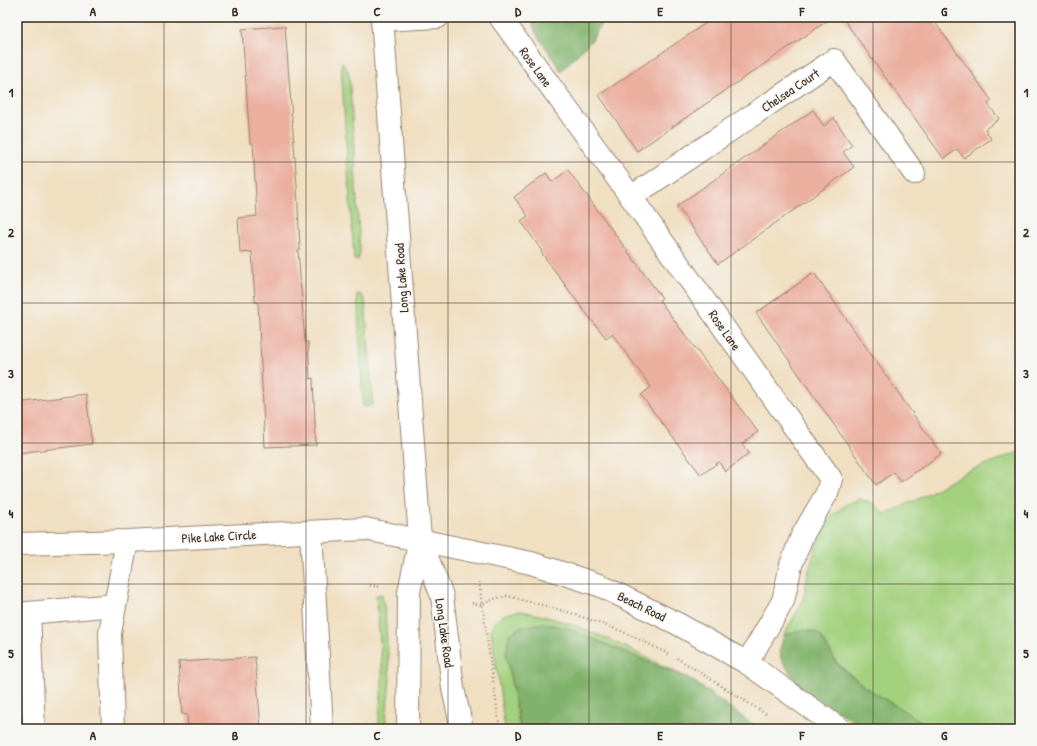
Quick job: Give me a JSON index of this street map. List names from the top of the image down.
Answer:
{
  "streets": {
    "street": [
      "Rose Lane",
      "Chelsea Court",
      "Long Lake Road",
      "Pike Lake Circle",
      "Beach Road"
    ]
  },
  "crossings": [
    ["Rose Lane", "Chelsea Court"],
    ["Rose Lane", "Beach Road"],
    ["Long Lake Road", "Pike Lake Circle"],
    ["Long Lake Road", "Beach Road"],
    ["Pike Lake Circle", "Beach Road"]
  ],
  "grid": {
    "columns": [
      "A",
      "B",
      "C",
      "D",
      "E",
      "F",
      "G"
    ],
    "rows": [
      "1",
      "2",
      "3",
      "4",
      "5"
    ]
  }
}
